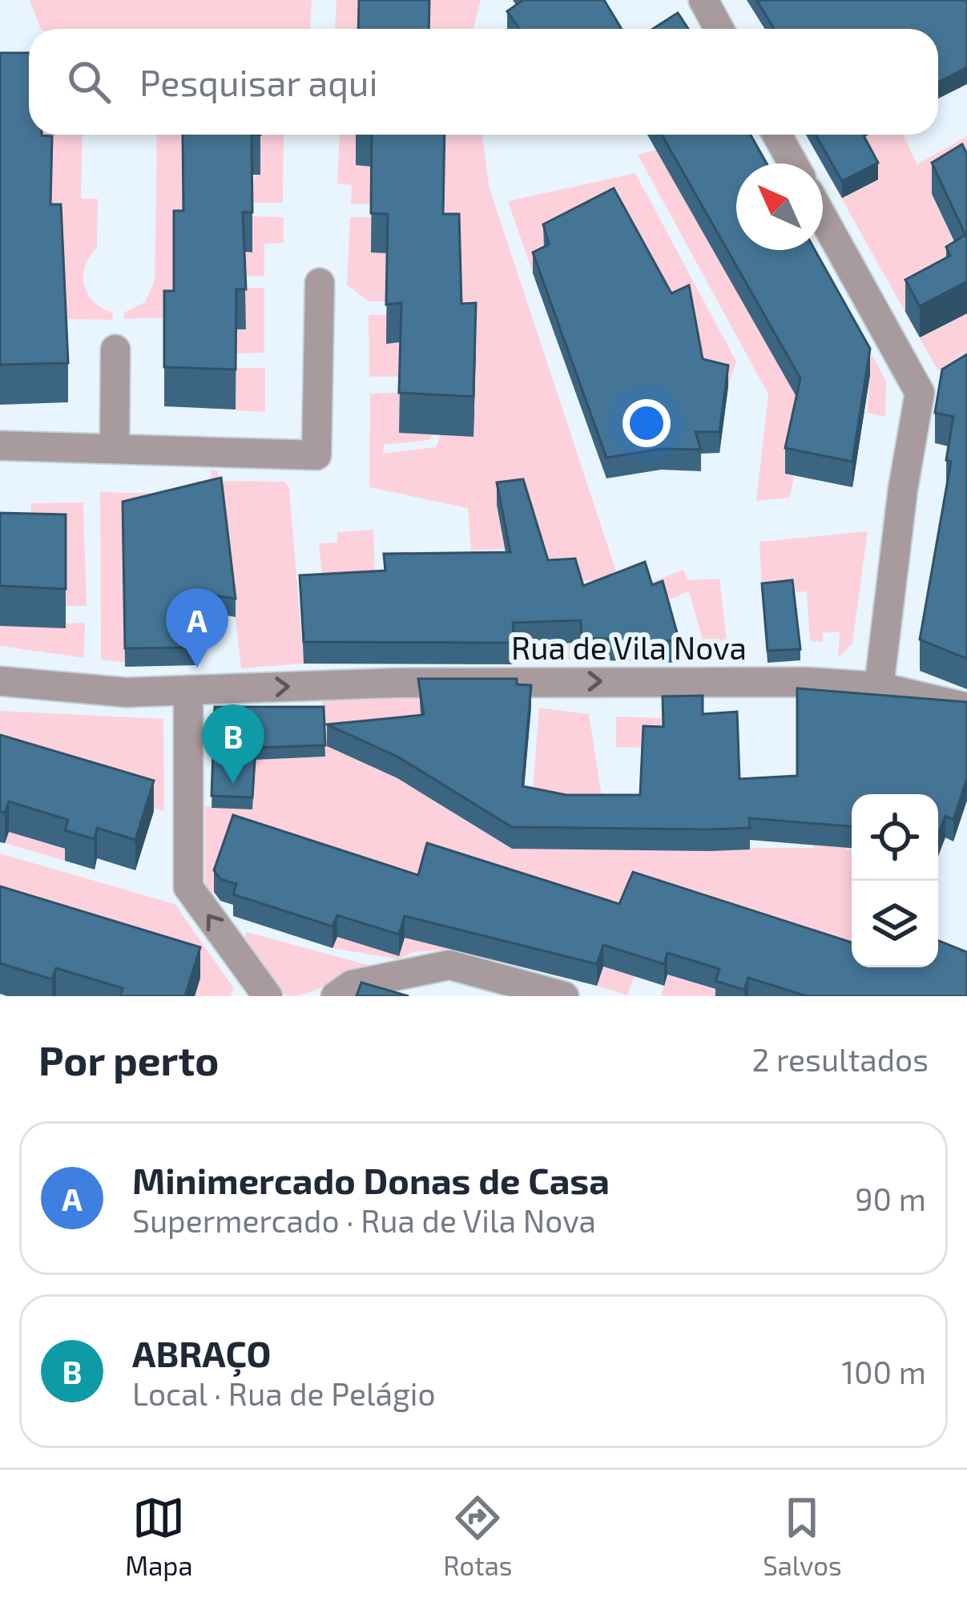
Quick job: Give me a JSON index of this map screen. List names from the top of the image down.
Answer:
{
  "streets": {
    "street": ["Rua de Vila Nova"]
  },
  "one_way": ["Rua de Vila Nova"],
  "north": "top left",
  "page": {
    "search": "Pesquisar aqui",
    "pins": ["A", "B"],
    "heading": ["Por perto", "2 resultados"],
    "list": [
      {
        "mark": "A",
        "name": "Minimercado Donas de Casa",
        "note": "Supermercado · Rua de Vila Nova",
        "value": "90 m"
      },
      {
        "mark": "B",
        "name": "ABRAÇO",
        "note": "Local · Rua de Pelágio",
        "value": "100 m"
      }
    ],
    "nav": ["Mapa", "Rotas", "Salvos"]
  }
}
